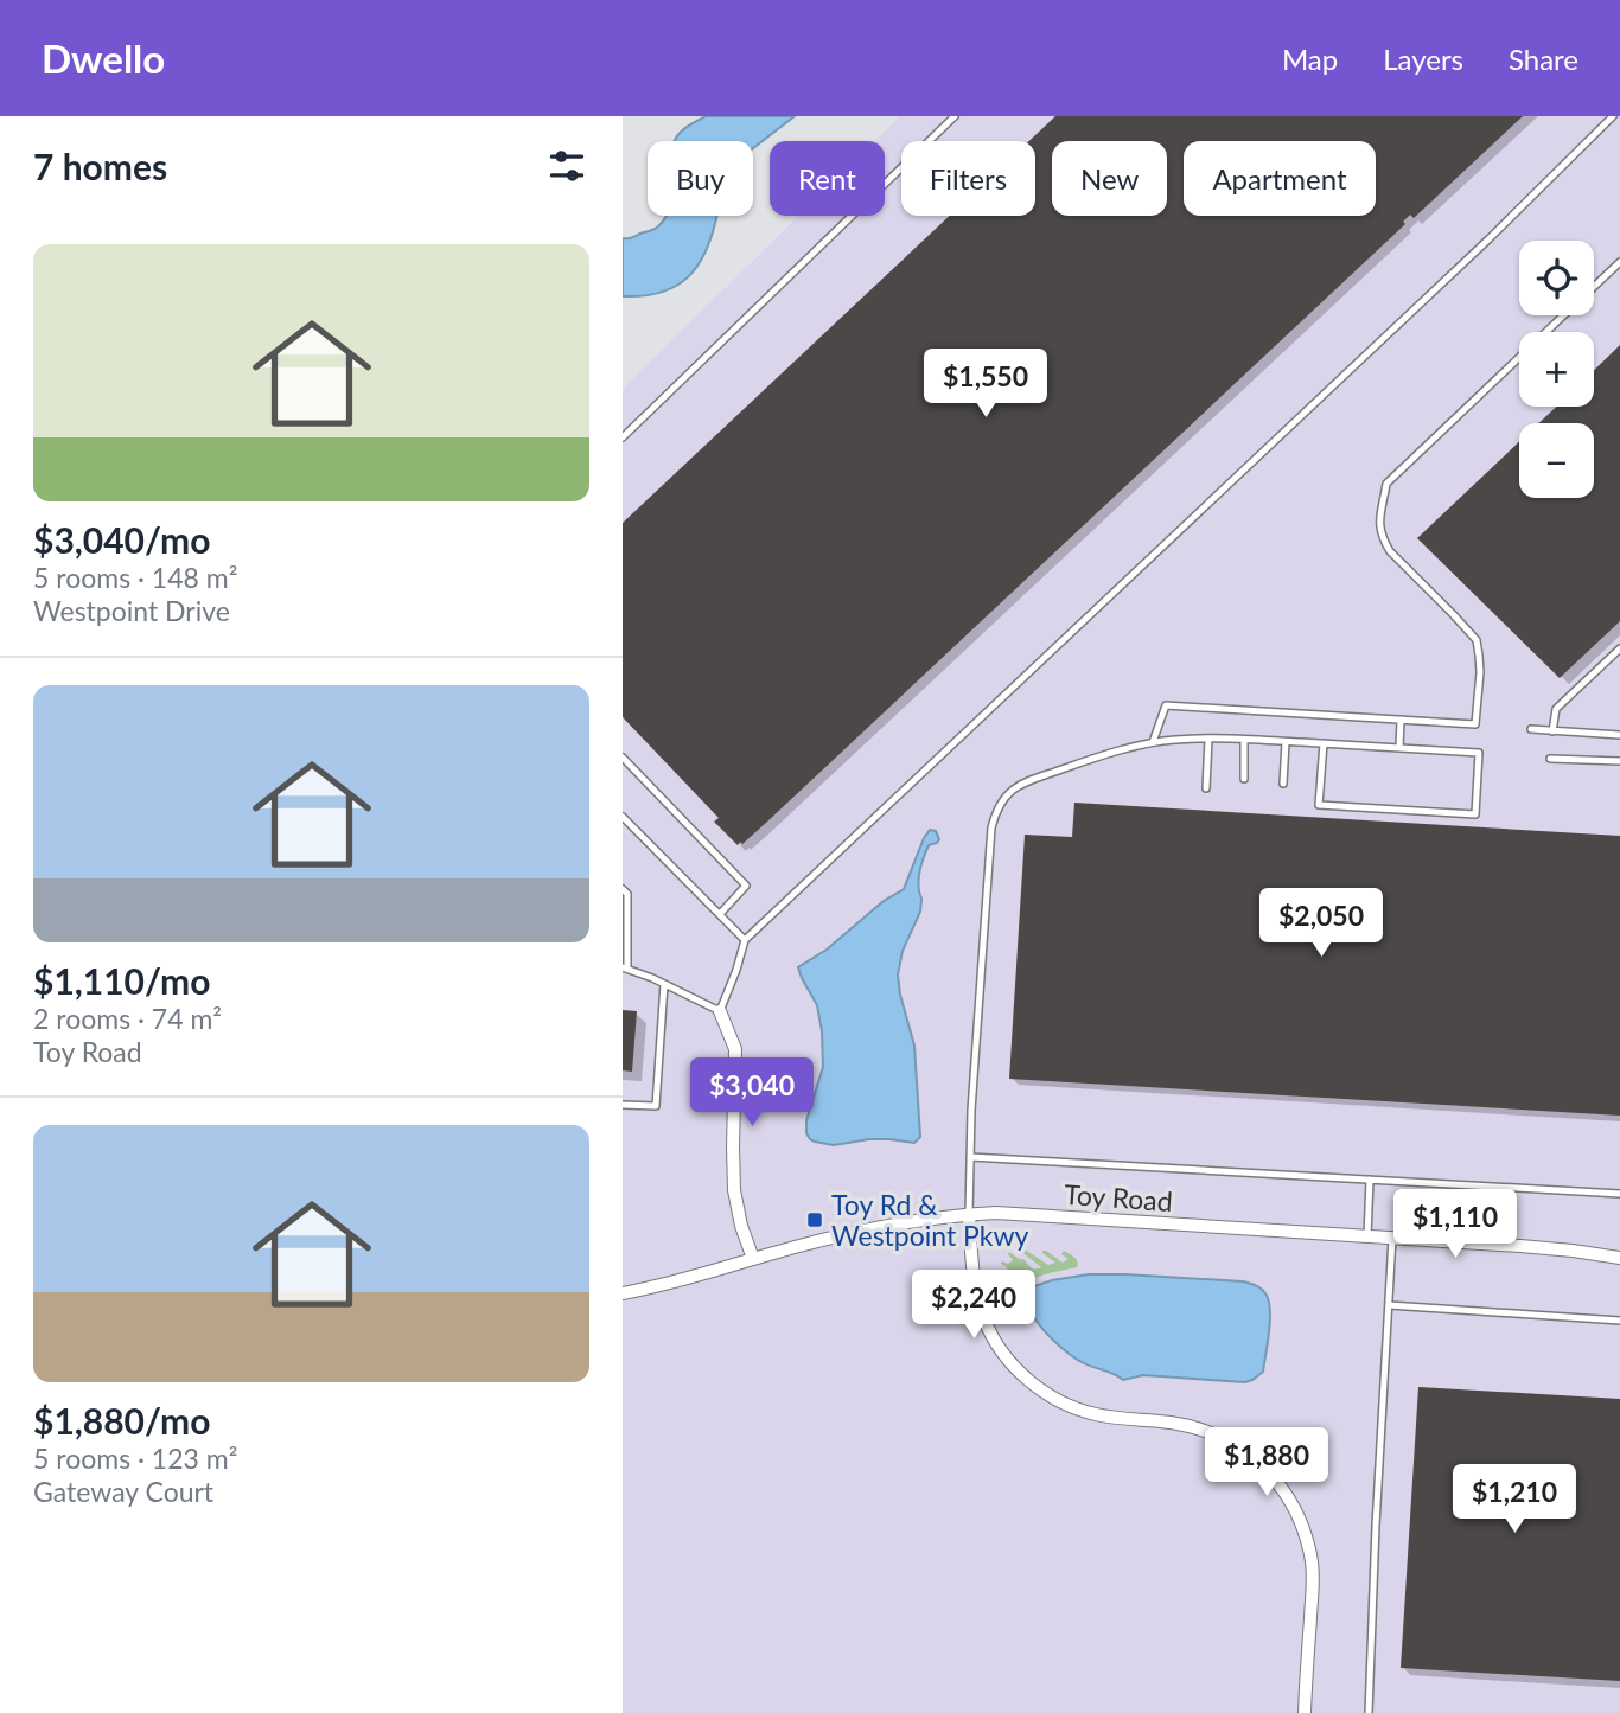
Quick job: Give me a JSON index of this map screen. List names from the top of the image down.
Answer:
{
  "streets": {
    "street": ["Toy Road"]
  },
  "places": {
    "transit": ["Toy Rd & Westpoint Pkwy"]
  },
  "page": {
    "header": "Dwello",
    "nav": ["Map", "Layers", "Share"],
    "heading": "7 homes",
    "chip": [
      "Buy",
      "Rent",
      "Filters",
      "New",
      "Apartment"
    ],
    "list": [
      {
        "name": "$3,040/mo",
        "note": "5 rooms · 148 m² · Westpoint Drive"
      },
      {
        "name": "$1,110/mo",
        "note": "2 rooms · 74 m² · Toy Road"
      },
      {
        "name": "$1,880/mo",
        "note": "5 rooms · 123 m² · Gateway Court"
      }
    ],
    "map_buttons": ["+", "−"],
    "price": [
      "$1,550",
      "$2,050",
      "$3,040",
      "$1,110",
      "$2,240",
      "$1,880",
      "$1,210"
    ]
  }
}
